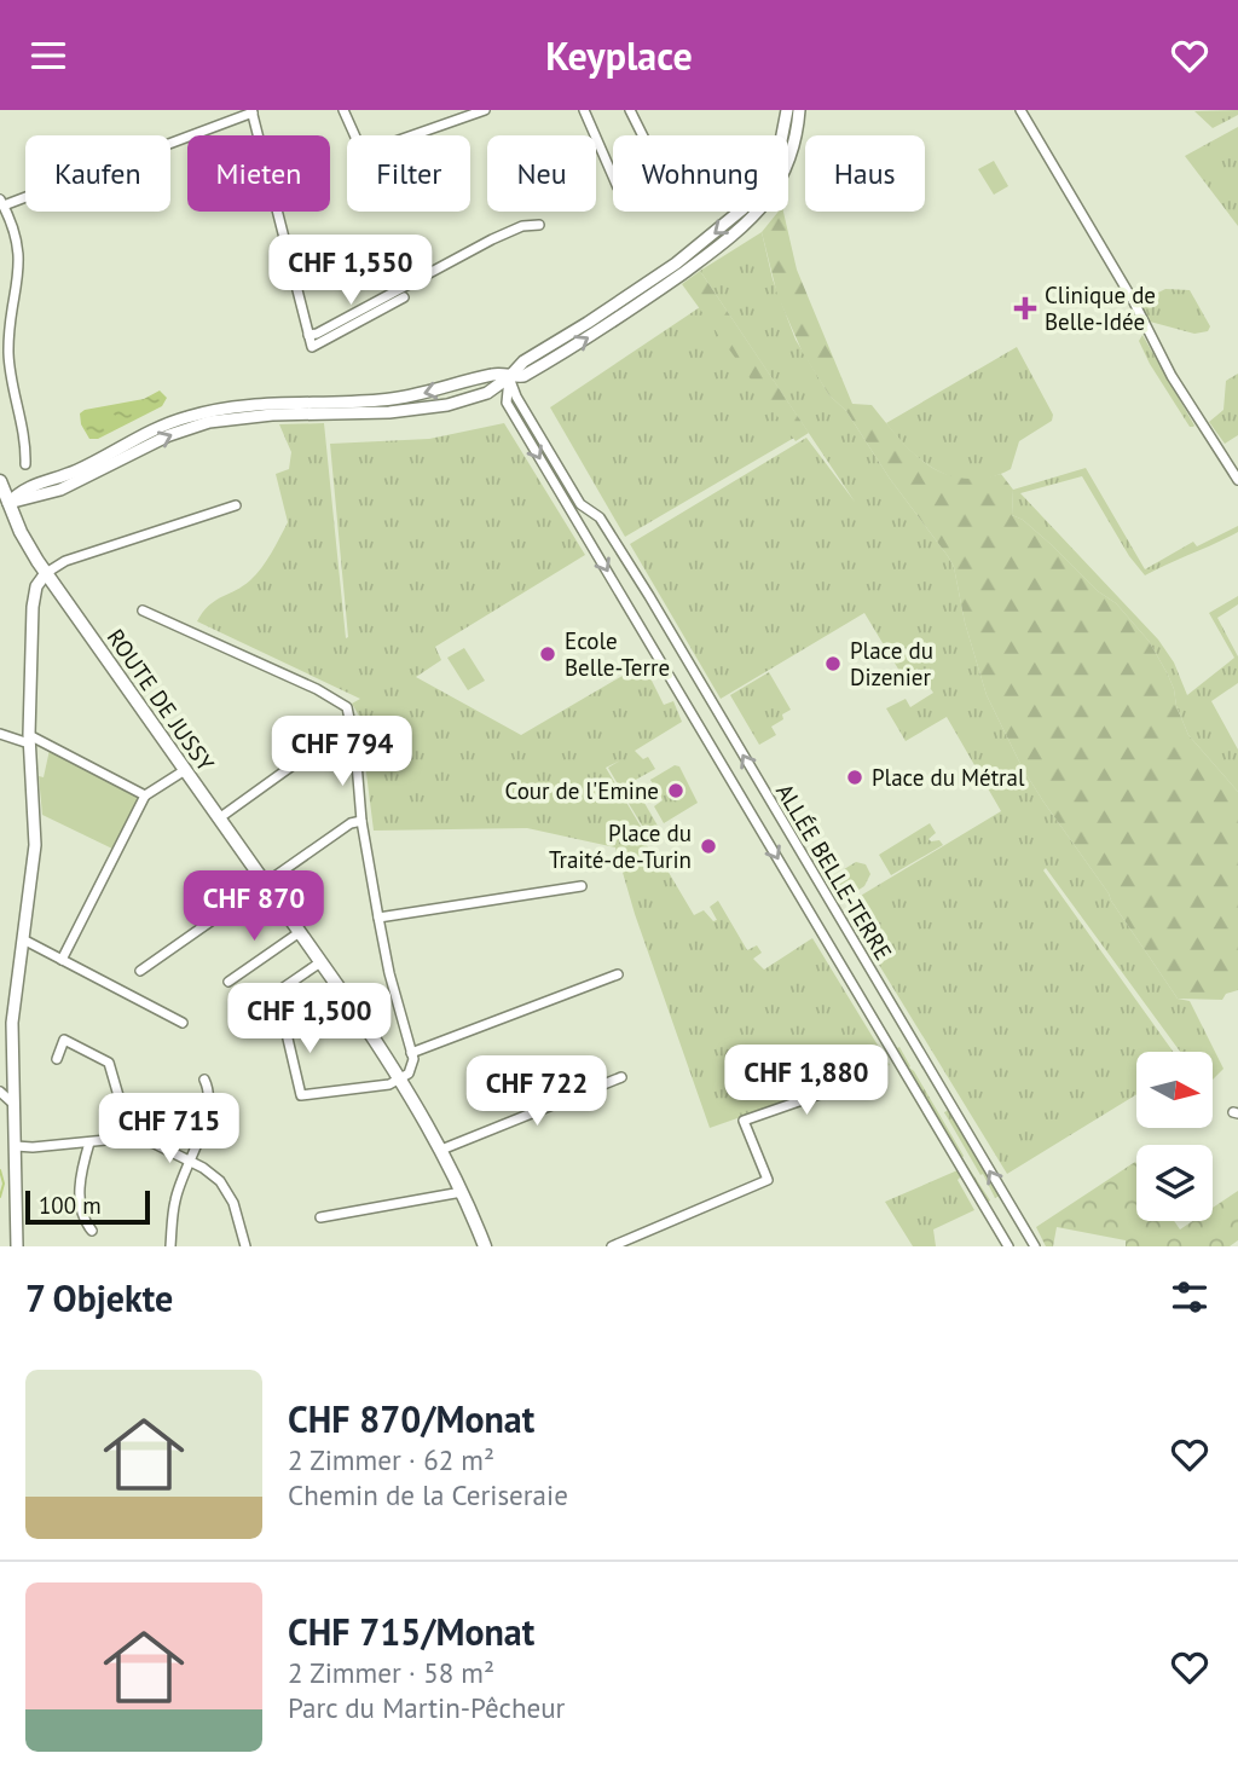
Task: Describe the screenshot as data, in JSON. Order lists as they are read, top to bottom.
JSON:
{
  "streets": {
    "main road": ["ROUTE DE JUSSY"],
    "street": ["ALLÉE BELLE-TERRE"]
  },
  "places": {
    "health": ["Clinique de Belle-Idée"],
    "other": [
      "Ecole Belle-Terre",
      "Place du Dizenier",
      "Place du Métral",
      "Cour de l'Emine",
      "Place du Traité-de-Turin"
    ]
  },
  "scale_bar": "100 m",
  "north": "right",
  "page": {
    "header": "Keyplace",
    "chip": [
      "Kaufen",
      "Mieten",
      "Filter",
      "Neu",
      "Wohnung",
      "Haus"
    ],
    "price": [
      "CHF 1,550",
      "CHF 794",
      "CHF 870",
      "CHF 1,500",
      "CHF 1,880",
      "CHF 722",
      "CHF 715"
    ],
    "scale": "100 m",
    "heading": "7 Objekte",
    "list": [
      {
        "name": "CHF 870/Monat",
        "note": "2 Zimmer · 62 m² · Chemin de la Ceriseraie"
      },
      {
        "name": "CHF 715/Monat",
        "note": "2 Zimmer · 58 m² · Parc du Martin-Pêcheur"
      }
    ]
  }
}
